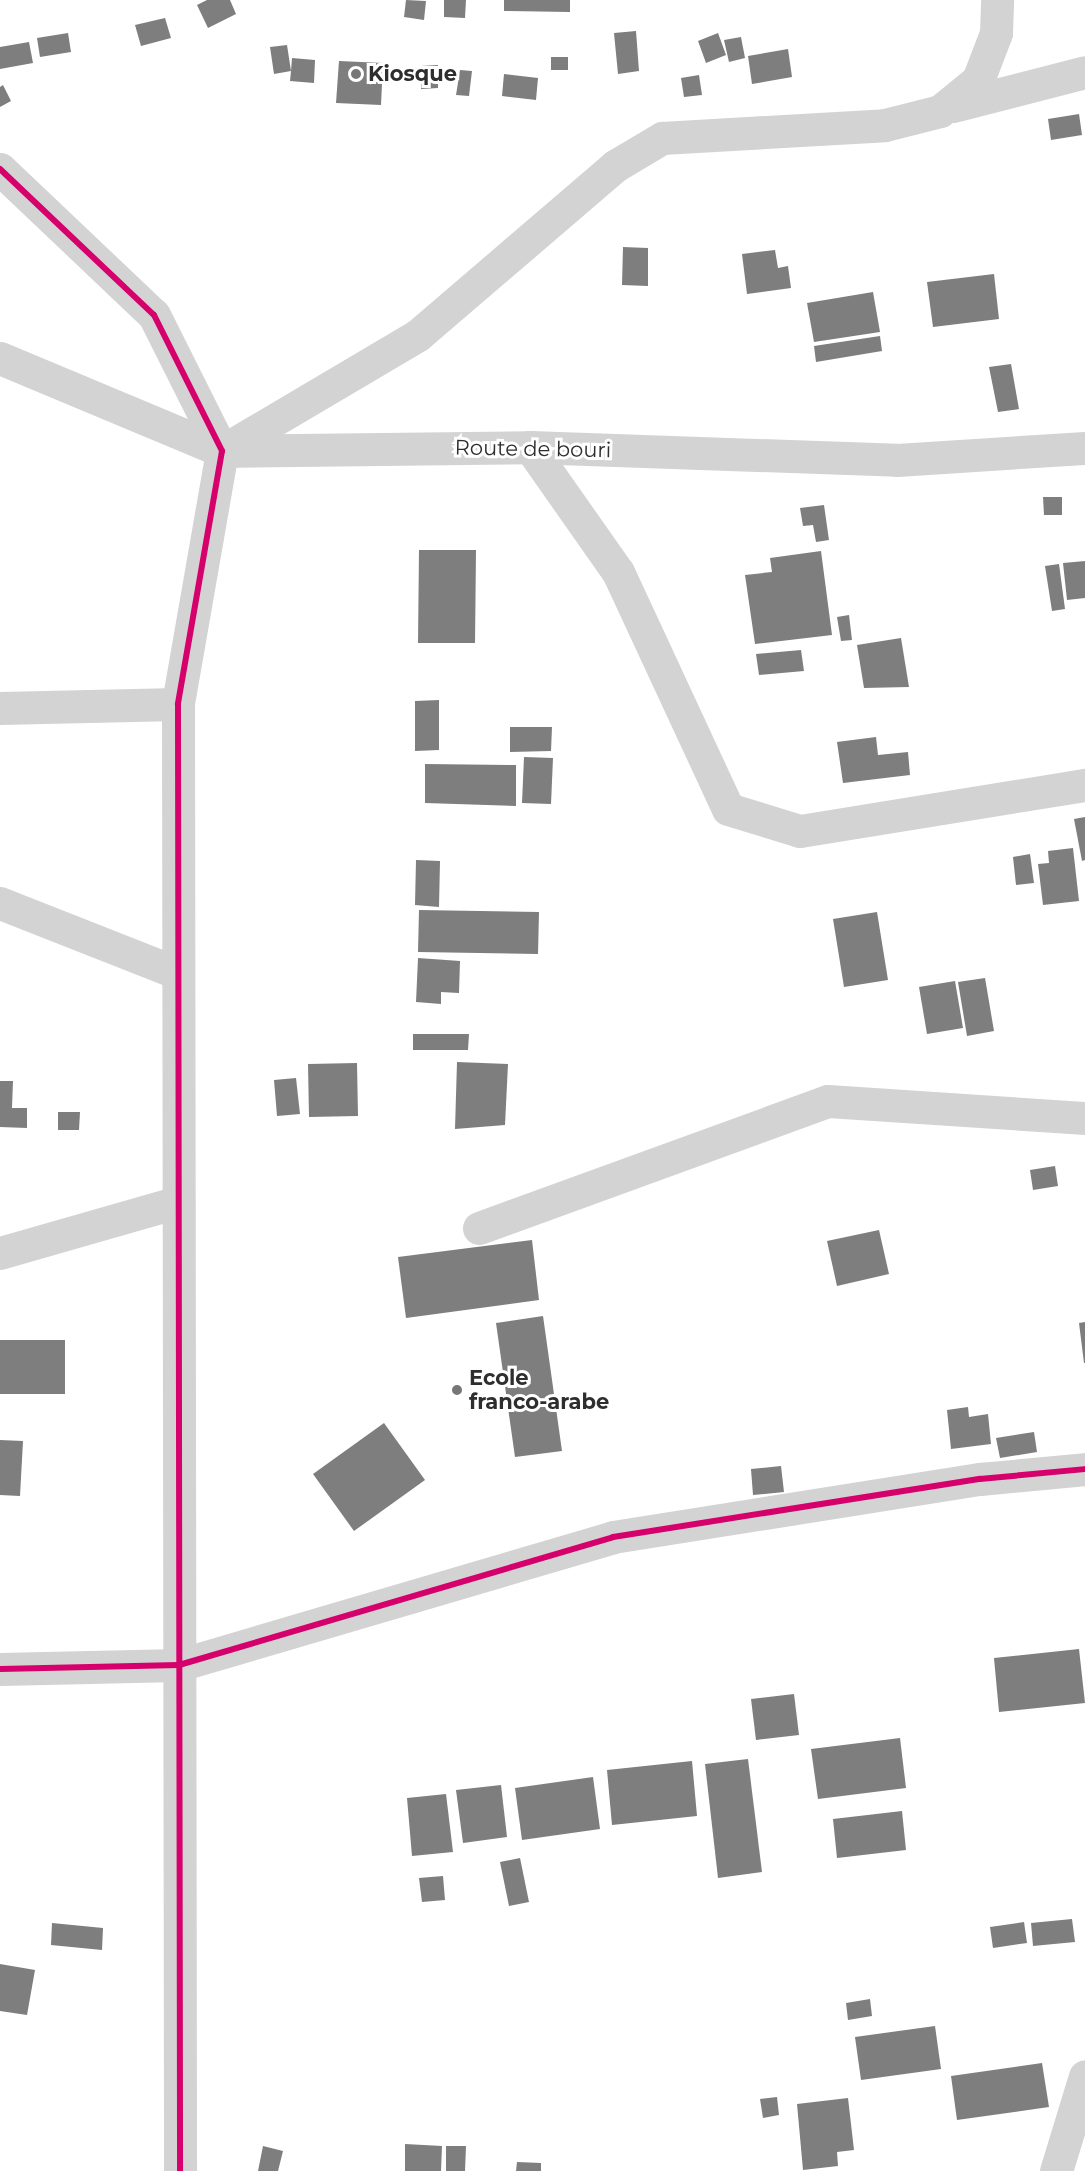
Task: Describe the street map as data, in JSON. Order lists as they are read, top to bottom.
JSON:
{
  "streets": {
    "street": ["Route de bouri"]
  },
  "places": ["Kiosque", "Ecole franco-arabe"]
}
